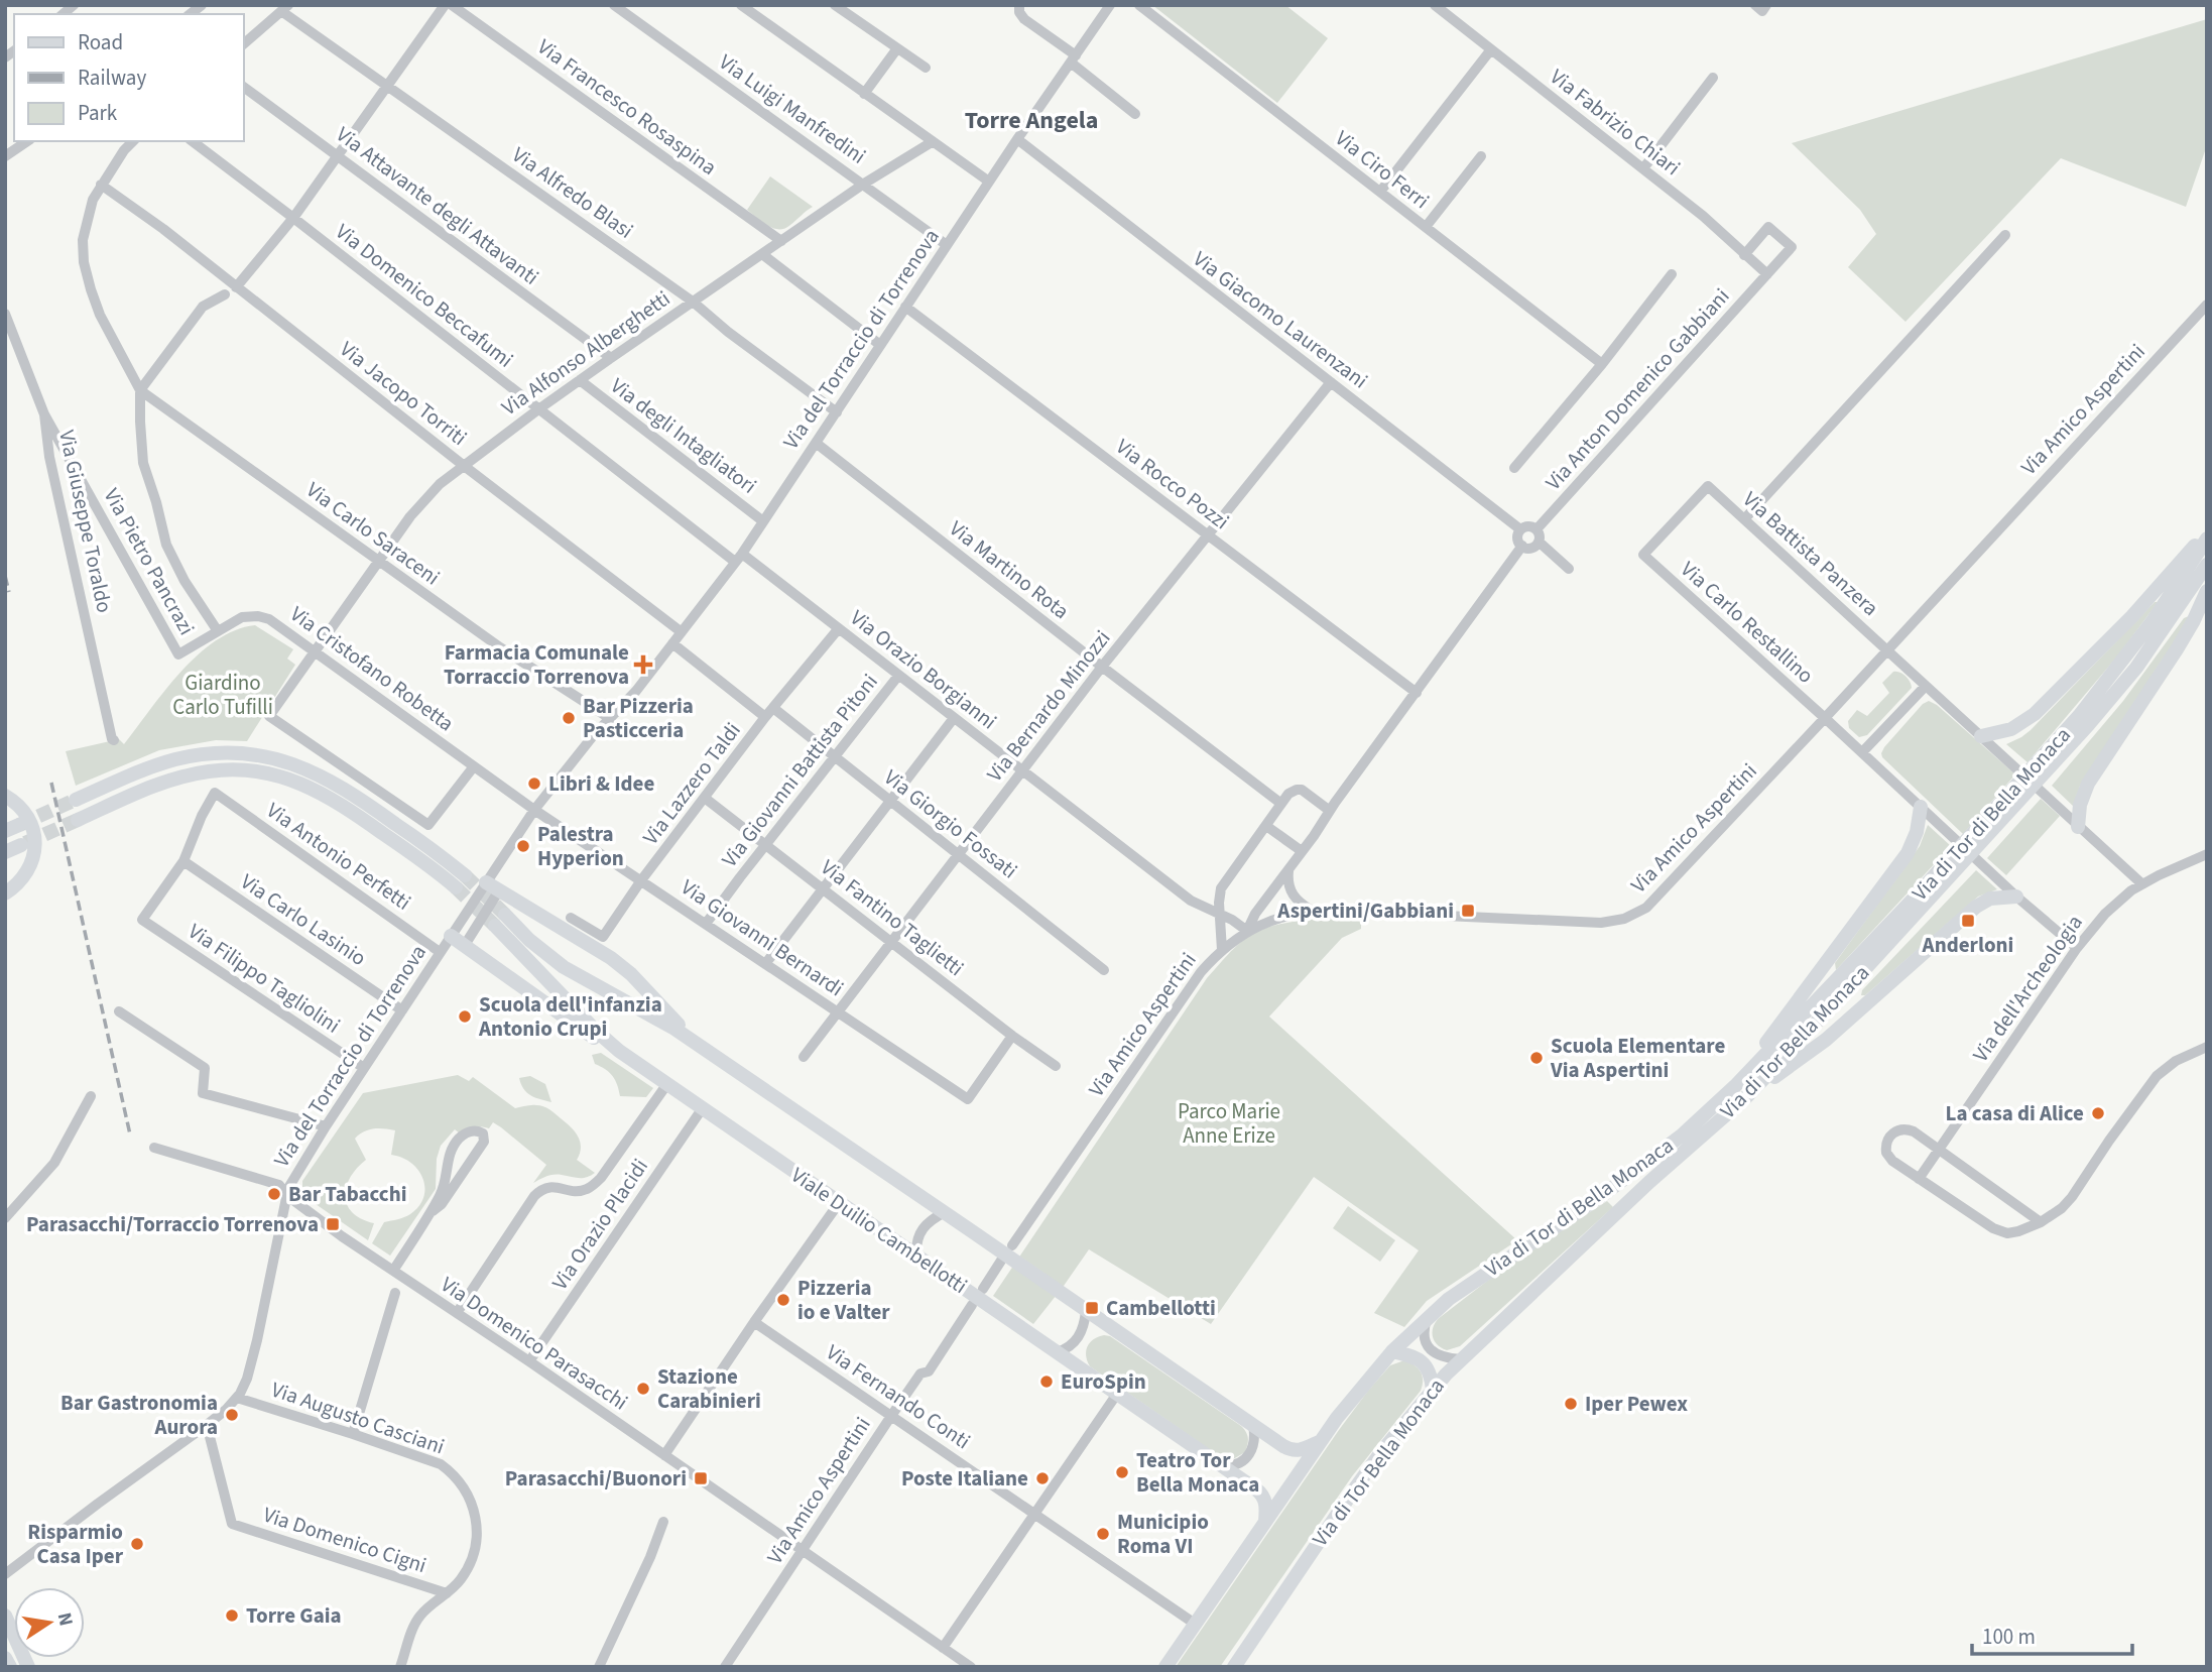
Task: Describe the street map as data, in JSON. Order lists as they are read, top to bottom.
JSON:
{
  "streets": {
    "main road": ["Via di Tor di Bella Monaca", "Via di Tor Bella Monaca", "Viale Duilio Cambellotti"],
    "street": [
      "Via Francesco Rosaspina",
      "Via Luigi Manfredini",
      "Via Fabrizio Chiari",
      "Via Ciro Ferri",
      "Via Alfredo Blasi",
      "Via Attavante degli Attavanti",
      "Via Domenico Beccafumi",
      "Via Giacomo Laurenzani",
      "Via del Torraccio di Torrenova",
      "Via Alfonso Alberghetti",
      "Via Anton Domenico Gabbiani",
      "Via Jacopo Torriti",
      "Via Amico Aspertini",
      "Via degli Intagliatori",
      "Via Rocco Pozzi",
      "Via Giuseppe Toraldo",
      "Via Carlo Saraceni",
      "Via Battista Panzera",
      "Via Pietro Pancrazi",
      "Via Martino Rota",
      "Via Carlo Restallino",
      "Via Cristofano Robetta",
      "Via Orazio Borgianni",
      "Via Bernardo Minozzi",
      "Via Giovanni Battista Pitoni",
      "Via Lazzero Taldi",
      "Via Giorgio Fossati",
      "Via Antonio Perfetti",
      "Via Fantino Taglietti",
      "Via Carlo Lasinio",
      "Via Giovanni Bernardi",
      "Via Filippo Tagliolini",
      "Via dell'Archeologia",
      "Via Orazio Placidi",
      "Via Domenico Parasacchi",
      "Via Fernando Conti",
      "Via Augusto Casciani",
      "Via Domenico Cigni"
    ]
  },
  "crossings": [
    ["Via Francesco Rosaspina", "Via Alfonso Alberghetti"],
    ["Via Luigi Manfredini", "Via del Torraccio di Torrenova"],
    ["Via Luigi Manfredini", "Via Alfonso Alberghetti"],
    ["Via Fabrizio Chiari", "Via Anton Domenico Gabbiani"],
    ["Via Alfredo Blasi", "Via del Torraccio di Torrenova"],
    ["Via Alfredo Blasi", "Via Alfonso Alberghetti"],
    ["Via Attavante degli Attavanti", "Via Alfonso Alberghetti"],
    ["Via Domenico Beccafumi", "Via del Torraccio di Torrenova"],
    ["Via Domenico Beccafumi", "Via Alfonso Alberghetti"],
    ["Via Domenico Beccafumi", "Via Orazio Borgianni"],
    ["Via Giacomo Laurenzani", "Via del Torraccio di Torrenova"],
    ["Via Giacomo Laurenzani", "Via Anton Domenico Gabbiani"],
    ["Via Giacomo Laurenzani", "Via Bernardo Minozzi"],
    ["Via del Torraccio di Torrenova", "Via Jacopo Torriti"],
    ["Via del Torraccio di Torrenova", "Via degli Intagliatori"],
    ["Via del Torraccio di Torrenova", "Via Rocco Pozzi"],
    ["Via del Torraccio di Torrenova", "Via Carlo Saraceni"],
    ["Via del Torraccio di Torrenova", "Via Martino Rota"],
    ["Via del Torraccio di Torrenova", "Via Cristofano Robetta"],
    ["Via del Torraccio di Torrenova", "Via Orazio Borgianni"],
    ["Via del Torraccio di Torrenova", "Via Antonio Perfetti"],
    ["Via del Torraccio di Torrenova", "Via Carlo Lasinio"],
    ["Via del Torraccio di Torrenova", "Via Giovanni Bernardi"],
    ["Via del Torraccio di Torrenova", "Via Filippo Tagliolini"],
    ["Via del Torraccio di Torrenova", "Via Domenico Parasacchi"],
    ["Via del Torraccio di Torrenova", "Via Augusto Casciani"],
    ["Via del Torraccio di Torrenova", "Via Domenico Cigni"],
    ["Via Alfonso Alberghetti", "Via Jacopo Torriti"],
    ["Via Alfonso Alberghetti", "Via degli Intagliatori"],
    ["Via Alfonso Alberghetti", "Via Carlo Saraceni"],
    ["Via Alfonso Alberghetti", "Via Cristofano Robetta"],
    ["Via Amico Aspertini", "Via Battista Panzera"],
    ["Via Amico Aspertini", "Via Carlo Restallino"],
    ["Via Amico Aspertini", "Via Orazio Borgianni"],
    ["Via Amico Aspertini", "Via Domenico Parasacchi"],
    ["Via Amico Aspertini", "Via Fernando Conti"],
    ["Via Rocco Pozzi", "Via Bernardo Minozzi"],
    ["Via Giuseppe Toraldo", "Via Pietro Pancrazi"],
    ["Via Battista Panzera", "Via Carlo Restallino"],
    ["Via Battista Panzera", "Via dell'Archeologia"],
    ["Via Pietro Pancrazi", "Via Cristofano Robetta"],
    ["Via Martino Rota", "Via Bernardo Minozzi"],
    ["Via Carlo Restallino", "Via dell'Archeologia"],
    ["Via Cristofano Robetta", "Via Giovanni Bernardi"],
    ["Via Orazio Borgianni", "Via Bernardo Minozzi"],
    ["Via Orazio Borgianni", "Via Giovanni Battista Pitoni"],
    ["Via Orazio Borgianni", "Via Lazzero Taldi"],
    ["Via Bernardo Minozzi", "Via Giorgio Fossati"],
    ["Via Bernardo Minozzi", "Via Fantino Taglietti"],
    ["Via Bernardo Minozzi", "Via Giovanni Bernardi"],
    ["Via Giovanni Battista Pitoni", "Via Giorgio Fossati"],
    ["Via Giovanni Battista Pitoni", "Via Fantino Taglietti"],
    ["Via Giovanni Battista Pitoni", "Via Giovanni Bernardi"],
    ["Via Lazzero Taldi", "Via Giorgio Fossati"],
    ["Via Lazzero Taldi", "Via Fantino Taglietti"],
    ["Via Lazzero Taldi", "Via Giovanni Bernardi"],
    ["Via di Tor di Bella Monaca", "Viale Duilio Cambellotti"],
    ["Via di Tor di Bella Monaca", "Via Fernando Conti"],
    ["Via Antonio Perfetti", "Via Carlo Lasinio"],
    ["Via Antonio Perfetti", "Via Filippo Tagliolini"],
    ["Via Fantino Taglietti", "Via Giovanni Bernardi"],
    ["Via Carlo Lasinio", "Via Filippo Tagliolini"],
    ["Via Orazio Placidi", "Viale Duilio Cambellotti"],
    ["Via Orazio Placidi", "Via Domenico Parasacchi"],
    ["Via Augusto Casciani", "Via Domenico Cigni"]
  ],
  "districts": ["Torre Angela"],
  "parks": ["Giardino Carlo Tufilli", "Parco Marie Anne Erize"],
  "places": {
    "health": ["Farmacia Comunale Torraccio Torrenova"],
    "other": [
      "Bar Pizzeria Pasticceria",
      "Libri & Idee",
      "Palestra Hyperion",
      "Scuola dell'infanzia Antonio Crupi",
      "Scuola Elementare Via Aspertini",
      "La casa di Alice",
      "Bar Tabacchi",
      "Pizzeria io e Valter",
      "EuroSpin",
      "Stazione Carabinieri",
      "Iper Pewex",
      "Bar Gastronomia Aurora",
      "Teatro Tor Bella Monaca",
      "Poste Italiane",
      "Municipio Roma VI",
      "Risparmio Casa Iper",
      "Torre Gaia"
    ],
    "transit": [
      "Aspertini/Gabbiani",
      "Anderloni",
      "Parasacchi/Torraccio Torrenova",
      "Cambellotti",
      "Parasacchi/Buonori"
    ]
  },
  "legend": ["Road", "Railway", "Park"],
  "scale_bar": "100 m",
  "north": "right"
}
